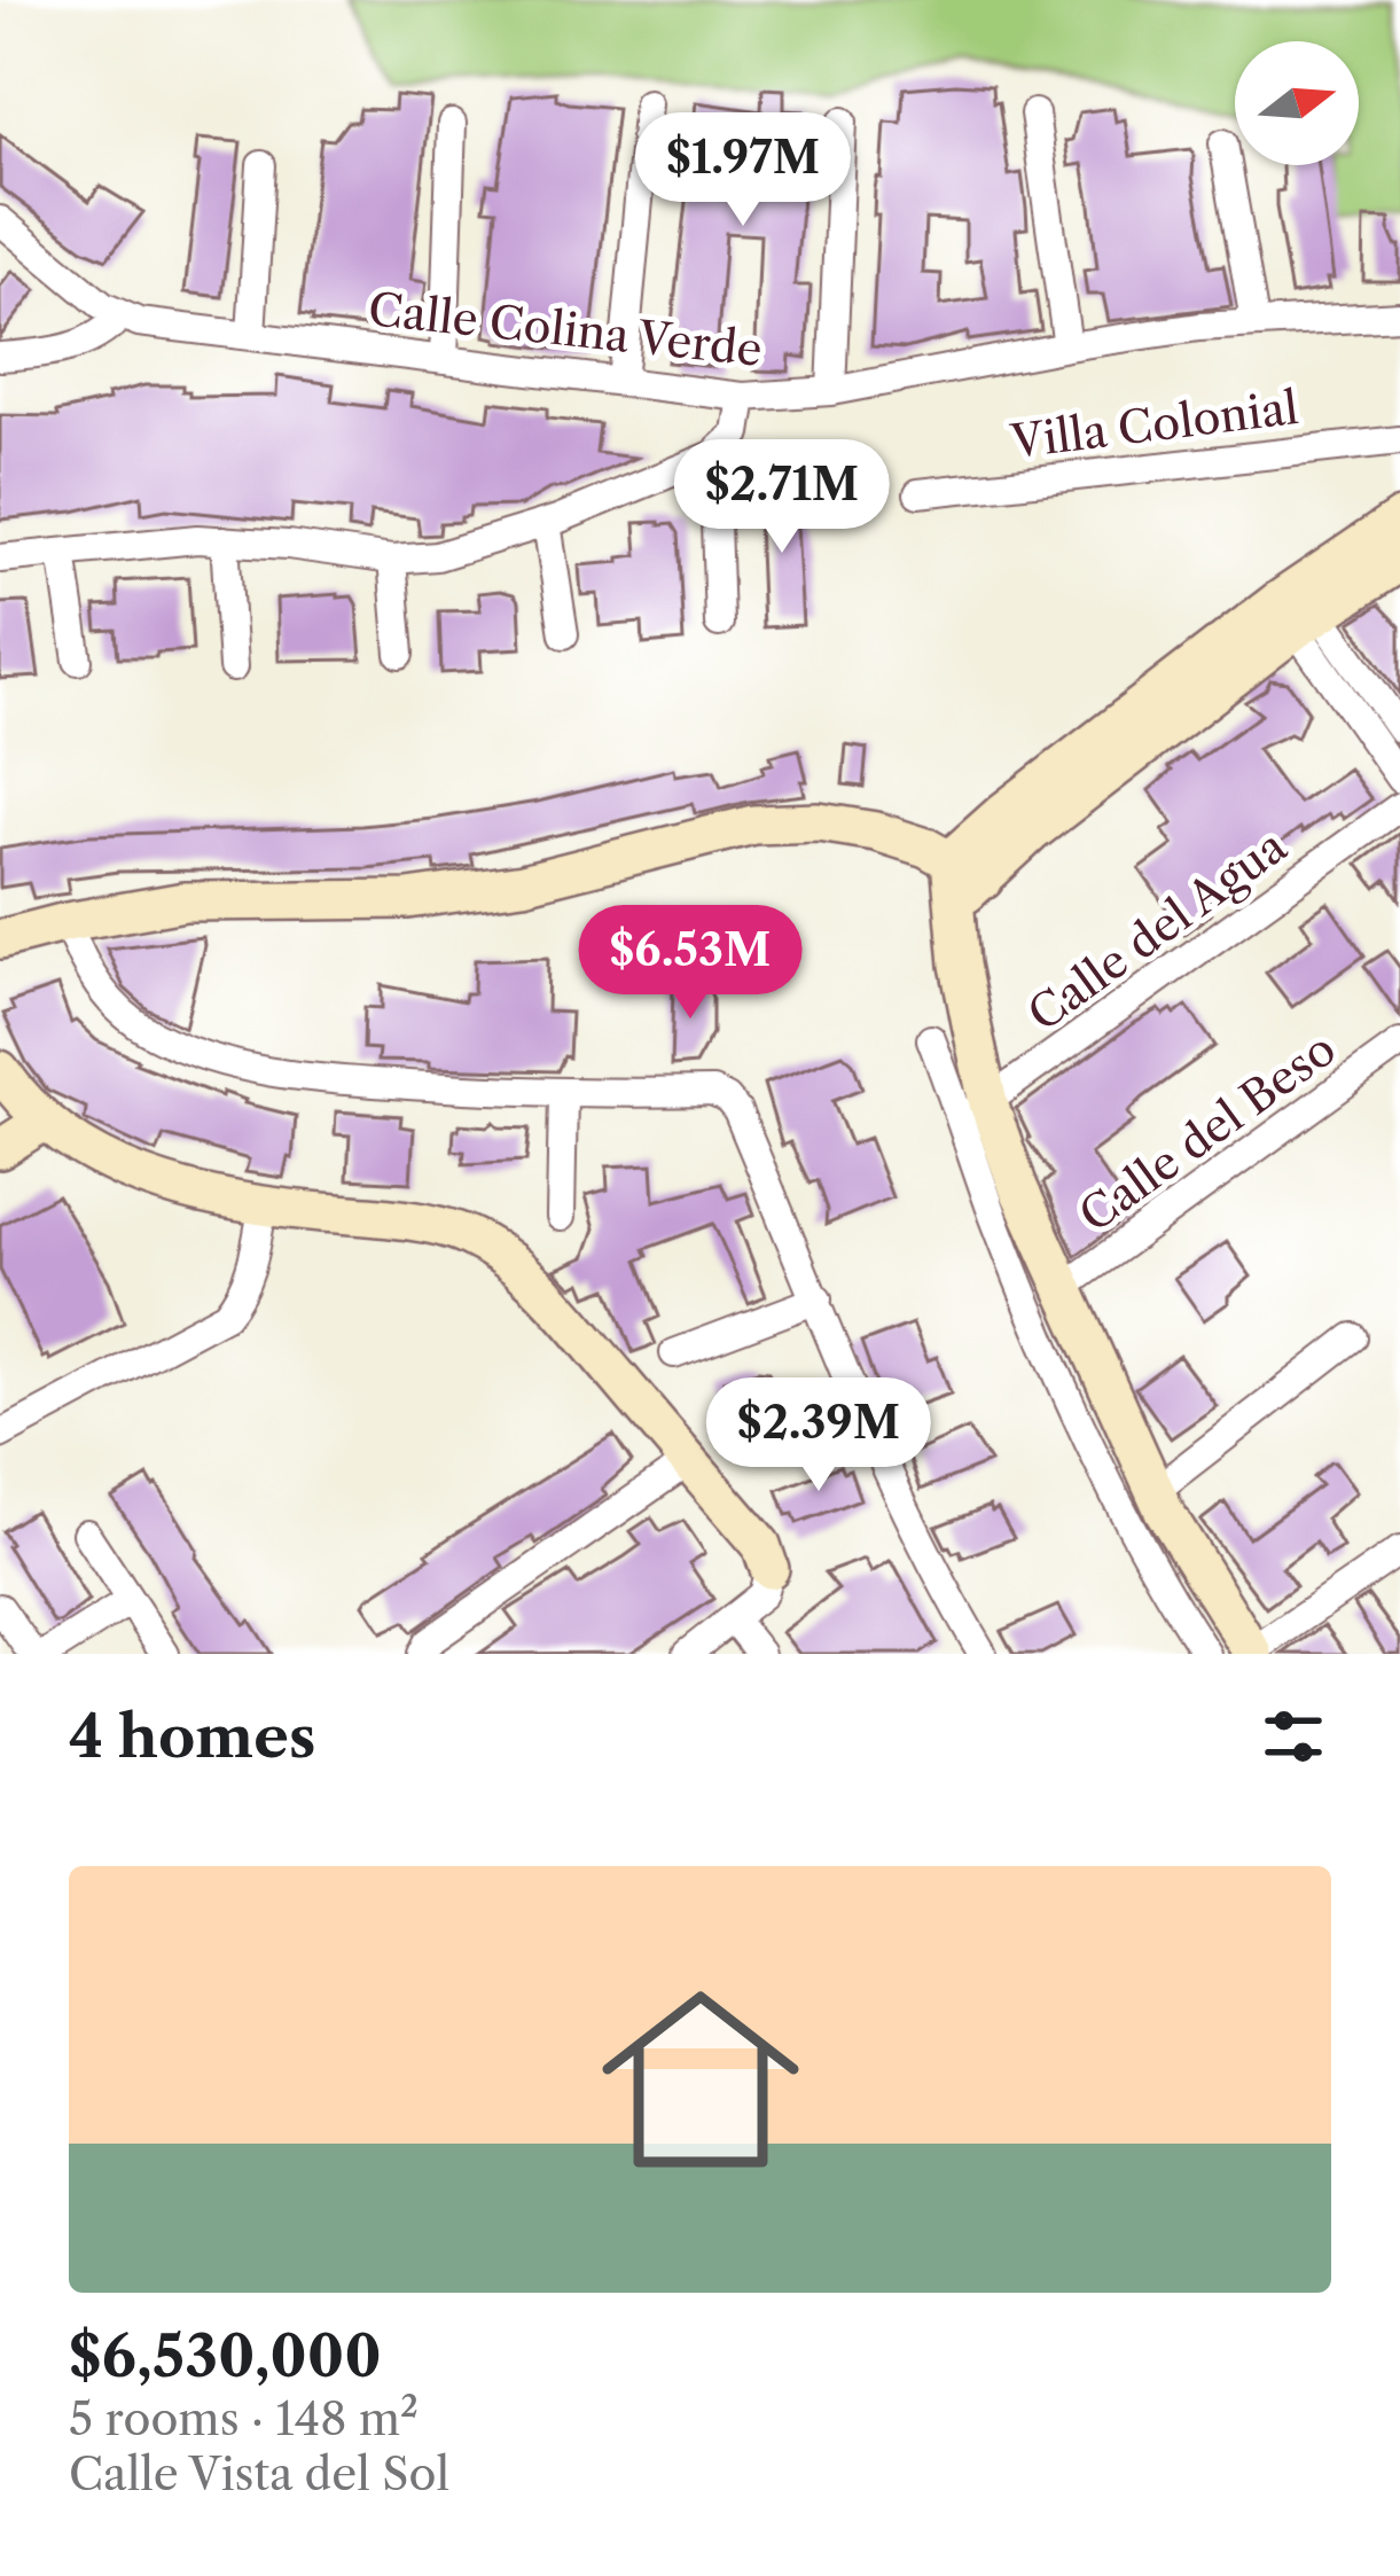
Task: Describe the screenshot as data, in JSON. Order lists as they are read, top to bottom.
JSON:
{
  "streets": {
    "street": [
      "Calle Colina Verde",
      "Villa Colonial",
      "Calle del Agua",
      "Calle del Beso"
    ]
  },
  "north": "right",
  "page": {
    "price": [
      "$1.97M",
      "$2.71M",
      "$6.53M",
      "$2.39M"
    ],
    "heading": "4 homes",
    "list": [
      {
        "name": "$6,530,000",
        "note": "5 rooms · 148 m² · Calle Vista del Sol"
      }
    ]
  }
}
